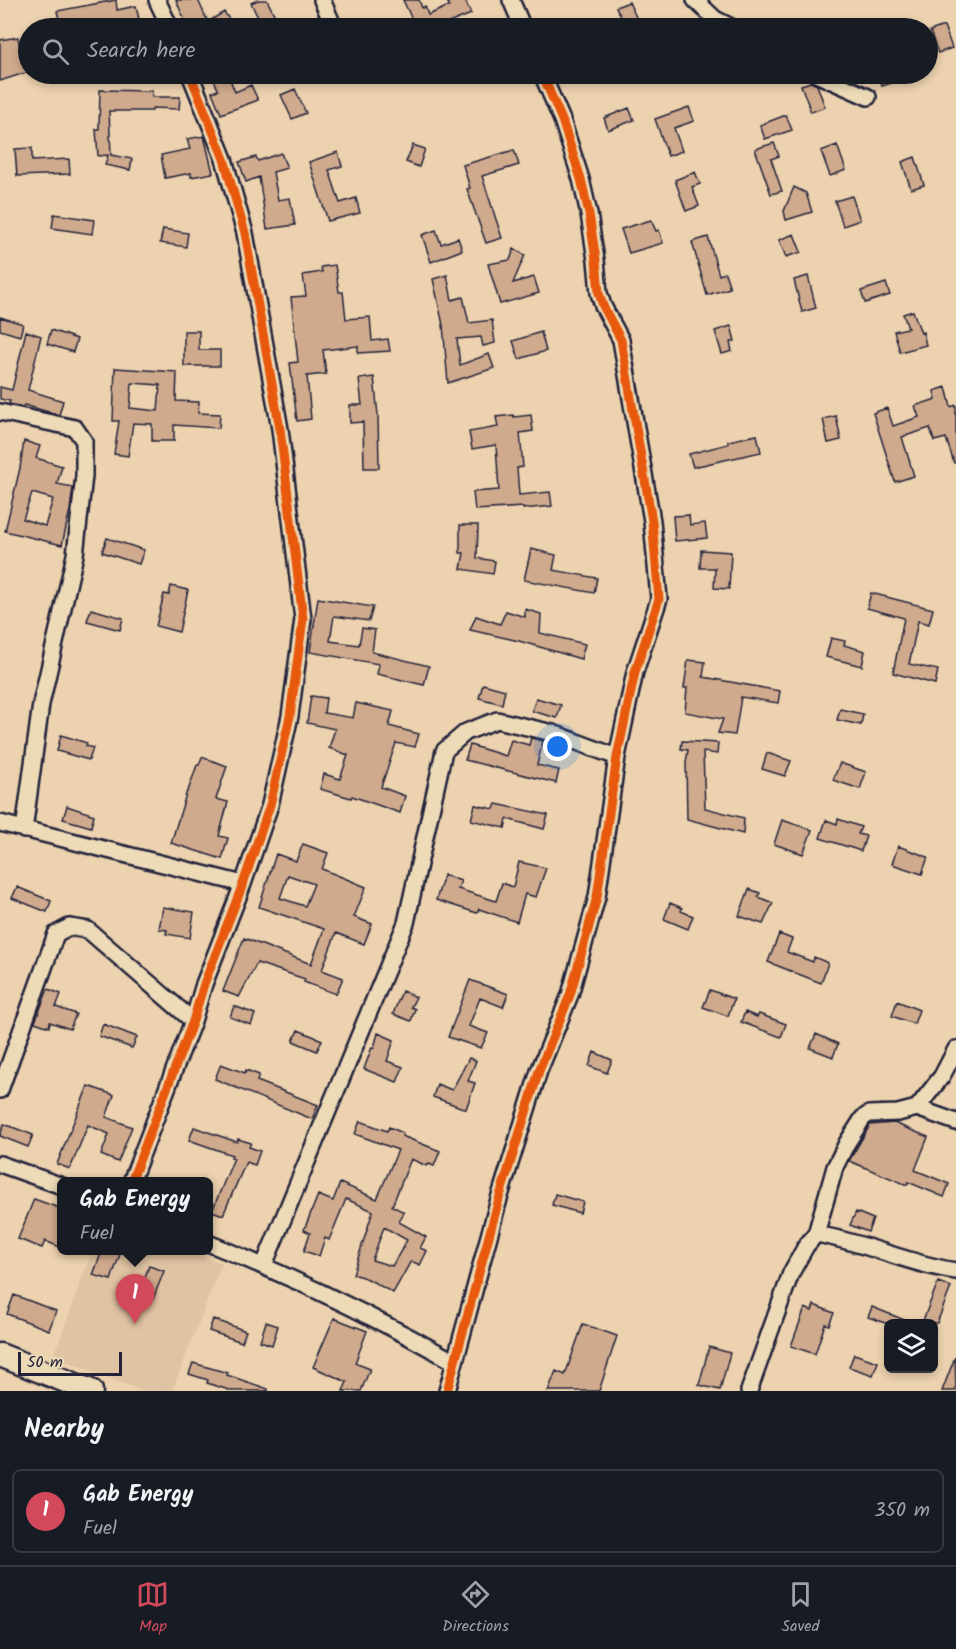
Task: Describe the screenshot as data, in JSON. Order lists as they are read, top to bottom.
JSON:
{
  "scale_bar": "50 m",
  "page": {
    "search": "Search here",
    "popup": ["Gab Energy", "Fuel"],
    "pins": "1",
    "scale": "50 m",
    "heading": "Nearby",
    "list": [
      {
        "mark": "1",
        "name": "Gab Energy",
        "note": "Fuel",
        "value": "350 m"
      }
    ],
    "nav": ["Map", "Directions", "Saved"]
  }
}
